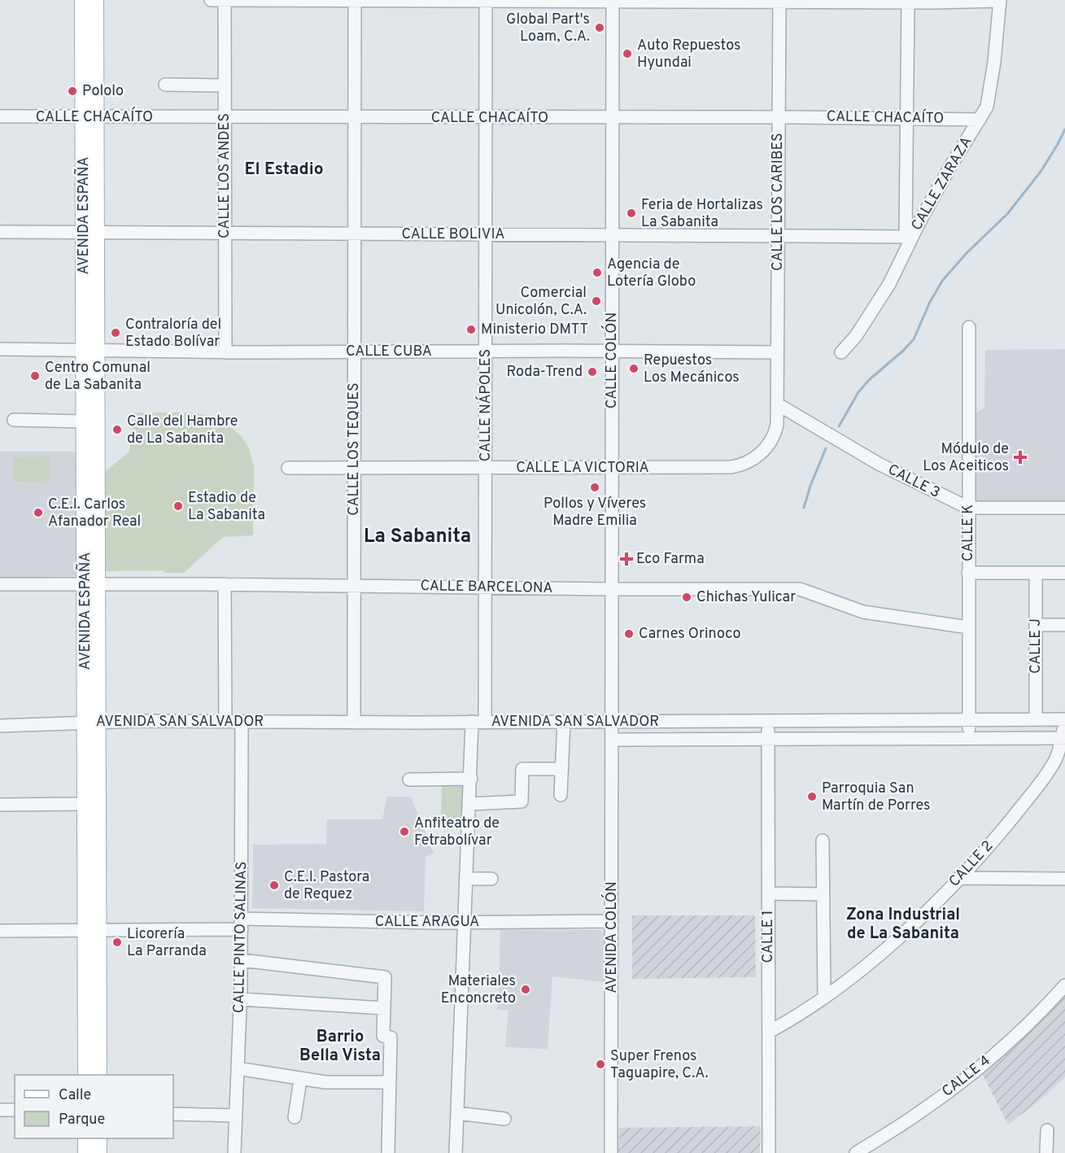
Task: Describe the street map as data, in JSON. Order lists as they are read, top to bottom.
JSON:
{
  "streets": {
    "main road": ["AVENIDA ESPAÑA"],
    "street": [
      "CALLE CHACAÍTO",
      "CALLE LOS ANDES",
      "CALLE ZARAZA",
      "CALLE LOS CARIBES",
      "CALLE BOLIVIA",
      "CALLE CUBA",
      "CALLE COLÓN",
      "CALLE NÁPOLES",
      "CALLE LOS TEQUES",
      "CALLE LA VICTORIA",
      "CALLE 3",
      "CALLE K",
      "CALLE BARCELONA",
      "CALLE J",
      "AVENIDA SAN SALVADOR",
      "CALLE 2",
      "CALLE ARAGUA",
      "CALLE 1",
      "CALLE PINTO SALINAS",
      "AVENIDA COLÓN",
      "CALLE 4"
    ]
  },
  "crossings": [
    ["CALLE CHACAÍTO", "CALLE LOS ANDES"],
    ["CALLE CHACAÍTO", "CALLE ZARAZA"],
    ["CALLE CHACAÍTO", "CALLE LOS CARIBES"],
    ["CALLE CHACAÍTO", "AVENIDA ESPAÑA"],
    ["CALLE CHACAÍTO", "CALLE COLÓN"],
    ["CALLE CHACAÍTO", "CALLE NÁPOLES"],
    ["CALLE CHACAÍTO", "CALLE LOS TEQUES"],
    ["CALLE LOS ANDES", "CALLE BOLIVIA"],
    ["CALLE LOS ANDES", "CALLE CUBA"],
    ["CALLE ZARAZA", "CALLE BOLIVIA"],
    ["CALLE LOS CARIBES", "CALLE BOLIVIA"],
    ["CALLE LOS CARIBES", "CALLE CUBA"],
    ["CALLE LOS CARIBES", "CALLE LA VICTORIA"],
    ["CALLE LOS CARIBES", "CALLE 3"],
    ["AVENIDA ESPAÑA", "CALLE BOLIVIA"],
    ["AVENIDA ESPAÑA", "CALLE CUBA"],
    ["AVENIDA ESPAÑA", "CALLE BARCELONA"],
    ["AVENIDA ESPAÑA", "AVENIDA SAN SALVADOR"],
    ["AVENIDA ESPAÑA", "CALLE ARAGUA"],
    ["CALLE BOLIVIA", "CALLE COLÓN"],
    ["CALLE BOLIVIA", "CALLE NÁPOLES"],
    ["CALLE BOLIVIA", "CALLE LOS TEQUES"],
    ["CALLE CUBA", "CALLE COLÓN"],
    ["CALLE CUBA", "CALLE NÁPOLES"],
    ["CALLE CUBA", "CALLE LOS TEQUES"],
    ["CALLE COLÓN", "CALLE LA VICTORIA"],
    ["CALLE COLÓN", "CALLE BARCELONA"],
    ["CALLE COLÓN", "AVENIDA SAN SALVADOR"],
    ["CALLE COLÓN", "AVENIDA COLÓN"],
    ["CALLE NÁPOLES", "CALLE LA VICTORIA"],
    ["CALLE NÁPOLES", "CALLE BARCELONA"],
    ["CALLE NÁPOLES", "AVENIDA SAN SALVADOR"],
    ["CALLE LOS TEQUES", "CALLE LA VICTORIA"],
    ["CALLE LOS TEQUES", "CALLE BARCELONA"],
    ["CALLE LOS TEQUES", "AVENIDA SAN SALVADOR"],
    ["CALLE LA VICTORIA", "CALLE 3"],
    ["CALLE 3", "CALLE K"],
    ["CALLE K", "CALLE BARCELONA"],
    ["CALLE K", "AVENIDA SAN SALVADOR"],
    ["CALLE J", "AVENIDA SAN SALVADOR"],
    ["AVENIDA SAN SALVADOR", "CALLE 2"],
    ["AVENIDA SAN SALVADOR", "CALLE 1"],
    ["AVENIDA SAN SALVADOR", "CALLE PINTO SALINAS"],
    ["AVENIDA SAN SALVADOR", "AVENIDA COLÓN"],
    ["CALLE 2", "CALLE 1"],
    ["CALLE ARAGUA", "CALLE PINTO SALINAS"],
    ["CALLE ARAGUA", "AVENIDA COLÓN"]
  ],
  "districts": [
    "El Estadio",
    "La Sabanita",
    "Zona Industrial de La Sabanita",
    "Barrio Bella Vista"
  ],
  "places": {
    "other": [
      "Global Part's Loam, C.A.",
      "Auto Repuestos Hyundai",
      "Pololo",
      "Feria de Hortalizas La Sabanita",
      "Agencia de Lotería Globo",
      "Comercial Unicolón, C.A.",
      "Ministerio DMTT",
      "Contraloría del Estado Bolívar",
      "Repuestos Los Mecánicos",
      "Roda-Trend",
      "Centro Comunal de La Sabanita",
      "Calle del Hambre de La Sabanita",
      "Pollos y Víveres Madre Emilia",
      "Estadio de La Sabanita",
      "C.E.I. Carlos Afanador Real",
      "Chichas Yulicar",
      "Carnes Orinoco",
      "Parroquia San Martín de Porres",
      "Anfiteatro de Fetrabolívar",
      "C.E.I. Pastora de Requez",
      "Licorería La Parranda",
      "Materiales Enconcreto",
      "Super Frenos Taguapire, C.A."
    ],
    "health": ["Módulo de Los Aceiticos", "Eco Farma"]
  },
  "legend": ["Calle", "Parque"]
}
